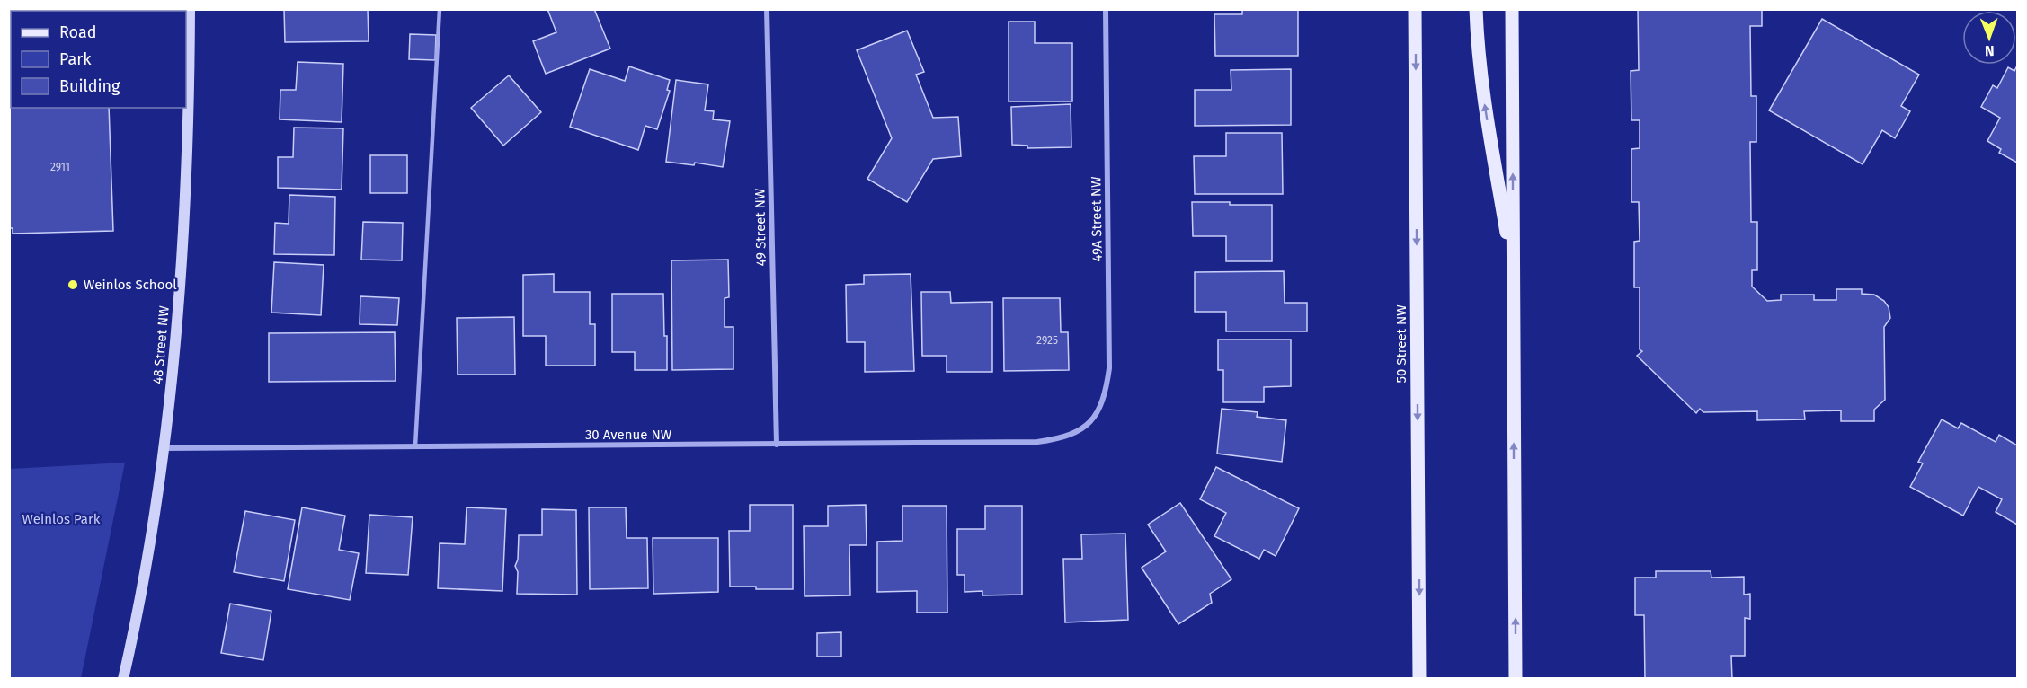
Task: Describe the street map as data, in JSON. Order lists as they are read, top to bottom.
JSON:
{
  "streets": {
    "main road": ["50 Street NW"],
    "street": [
      "49A Street NW",
      "49 Street NW",
      "48 Street NW",
      "30 Avenue NW"
    ]
  },
  "crossings": [
    ["49A Street NW", "30 Avenue NW"],
    ["49 Street NW", "30 Avenue NW"],
    ["48 Street NW", "30 Avenue NW"]
  ],
  "parks": ["Weinlos Park"],
  "places": ["Weinlos School"],
  "house_numbers": ["2911", "2925"],
  "legend": ["Road", "Park", "Building"],
  "north": "bottom"
}
